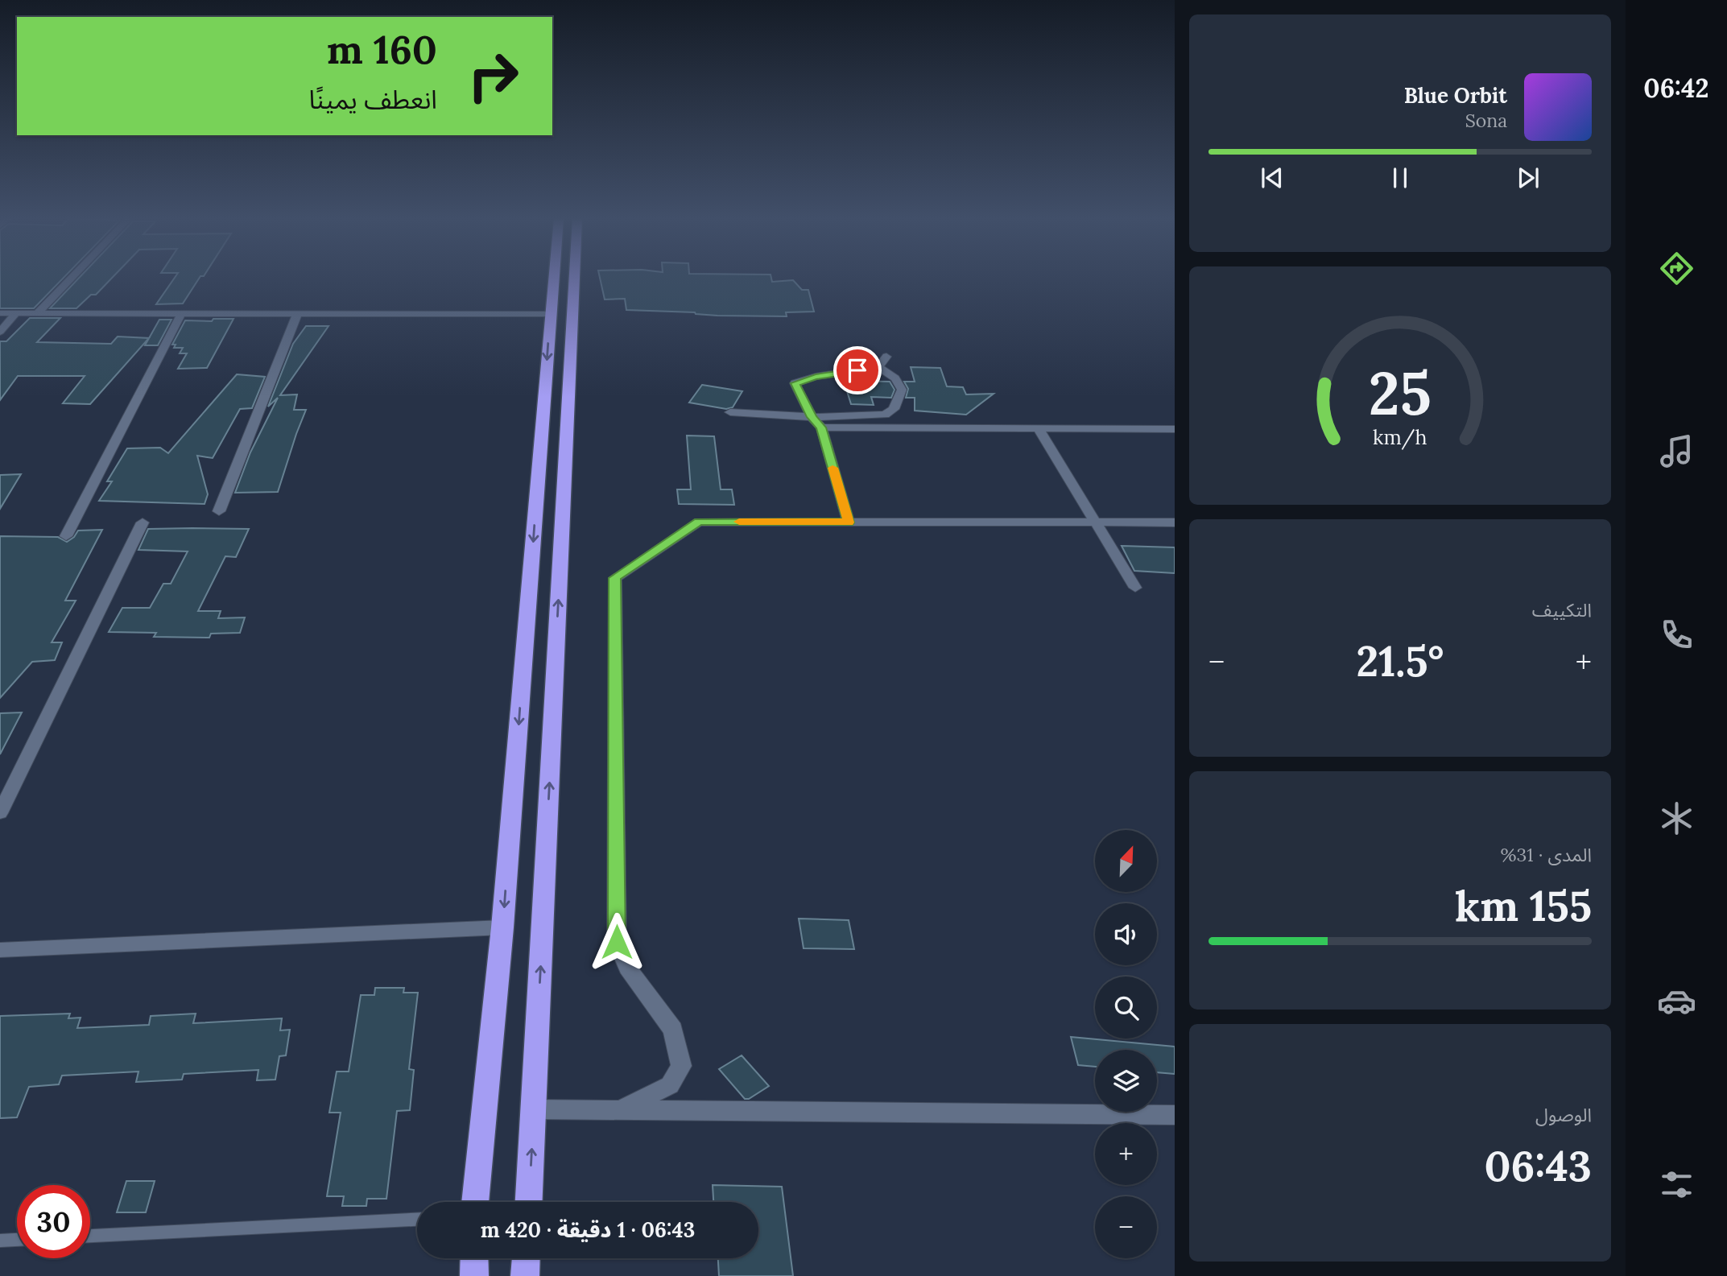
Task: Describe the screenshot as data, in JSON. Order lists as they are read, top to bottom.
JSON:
{
  "north": "top right",
  "page": {
    "tabs": "06:42",
    "turn": ["160 m", "انعطف يمينًا"],
    "song": ["Blue Orbit", "Sona"],
    "tile": [
      "التكييف",
      ["المدى · 31%", "155 km"],
      ["الوصول", "06:43"]
    ],
    "heat": ["−", "21.5°", "+"],
    "map_buttons": ["+", "−"],
    "limit": "30",
    "trip": "06:43 · 1 دقيقة · 420 m",
    "gauge": ["25", "km/h"]
  }
}
